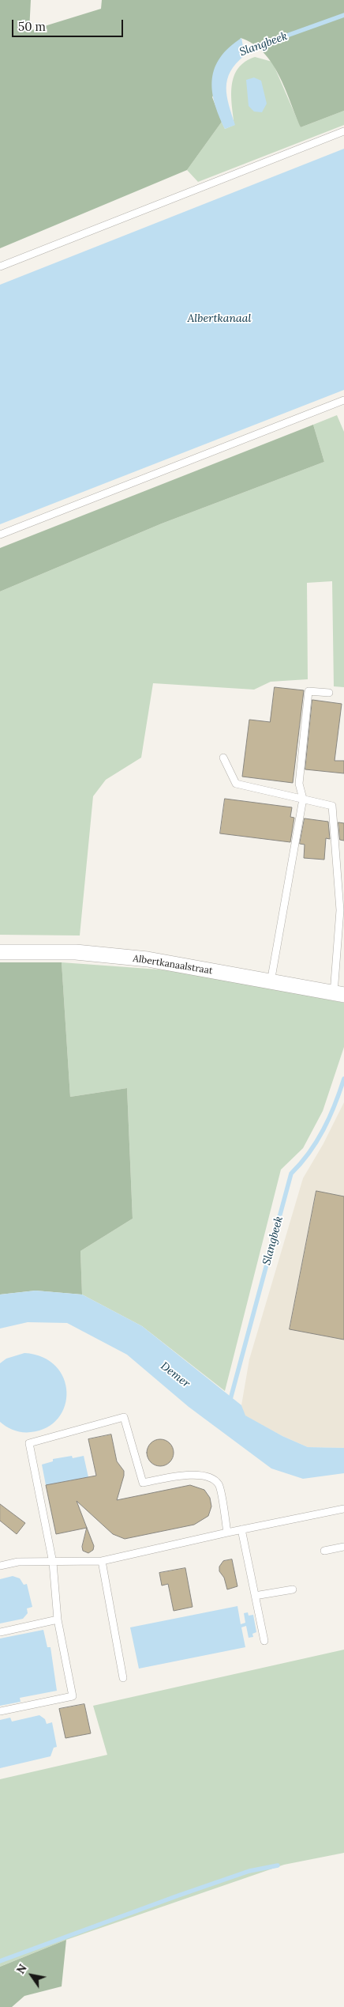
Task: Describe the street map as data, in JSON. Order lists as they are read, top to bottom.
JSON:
{
  "streets": {
    "street": ["Albertkanaalstraat"]
  },
  "water": ["Slangbeek", "Albertkanaal", "Demer"],
  "scale_bar": "50 m",
  "north": "top left"
}
